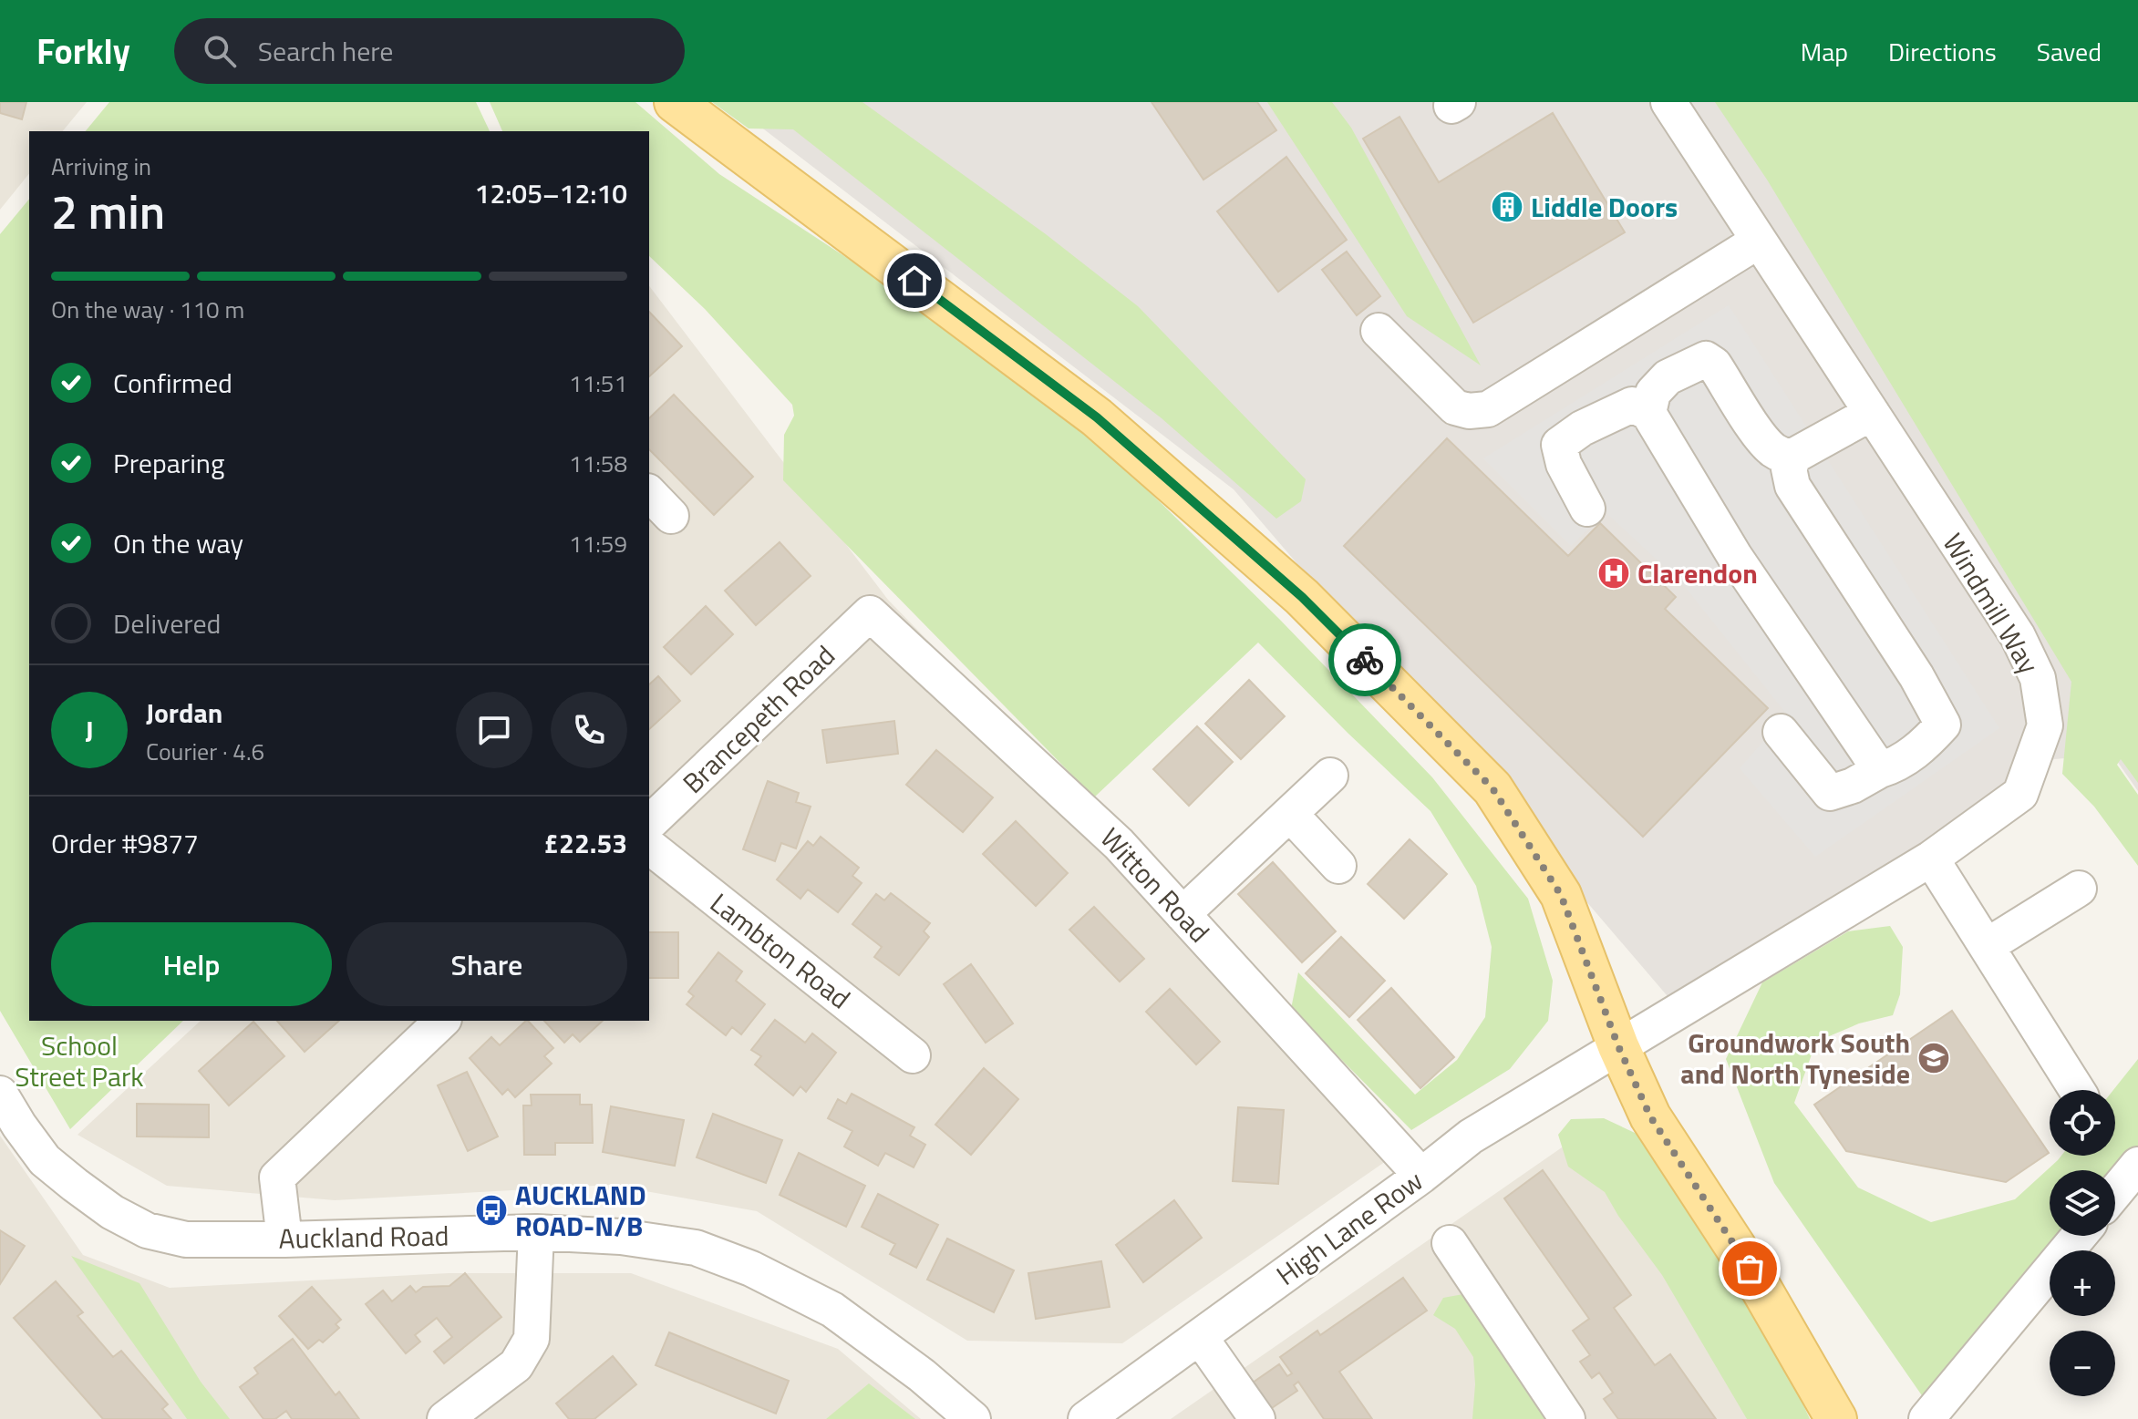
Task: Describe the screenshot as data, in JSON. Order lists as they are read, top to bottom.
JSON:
{
  "streets": {
    "street": [
      "Windmill Way",
      "Brancepeth Road",
      "Witton Road",
      "Lambton Road",
      "High Lane Row",
      "Auckland Road"
    ]
  },
  "crossings": [
    ["Windmill Way", "High Lane Row"],
    ["Brancepeth Road", "Witton Road"],
    ["Witton Road", "High Lane Row"]
  ],
  "parks": ["School Street Park"],
  "places": {
    "building": ["Liddle Doors"],
    "hospital": ["Clarendon"],
    "school or university": ["Groundwork South and North Tyneside"],
    "bus stop": ["AUCKLAND ROAD-N/B"]
  },
  "page": {
    "header": "Forkly",
    "search": "Search here",
    "nav": ["Map", "Directions", "Saved"],
    "heading": ["2 min", "Arriving in", "12:05–12:10"],
    "panel": [
      "Jordan",
      "Courier · 4.6",
      "Order #9877",
      "£22.53"
    ],
    "bar": "On the way · 110 m",
    "list": [
      ["Confirmed", "11:51"],
      ["Preparing", "11:58"],
      ["On the way", "11:59"],
      "Delivered"
    ],
    "round": "J",
    "buttons": ["Help", "Share"],
    "map_buttons": ["+", "−"]
  }
}
